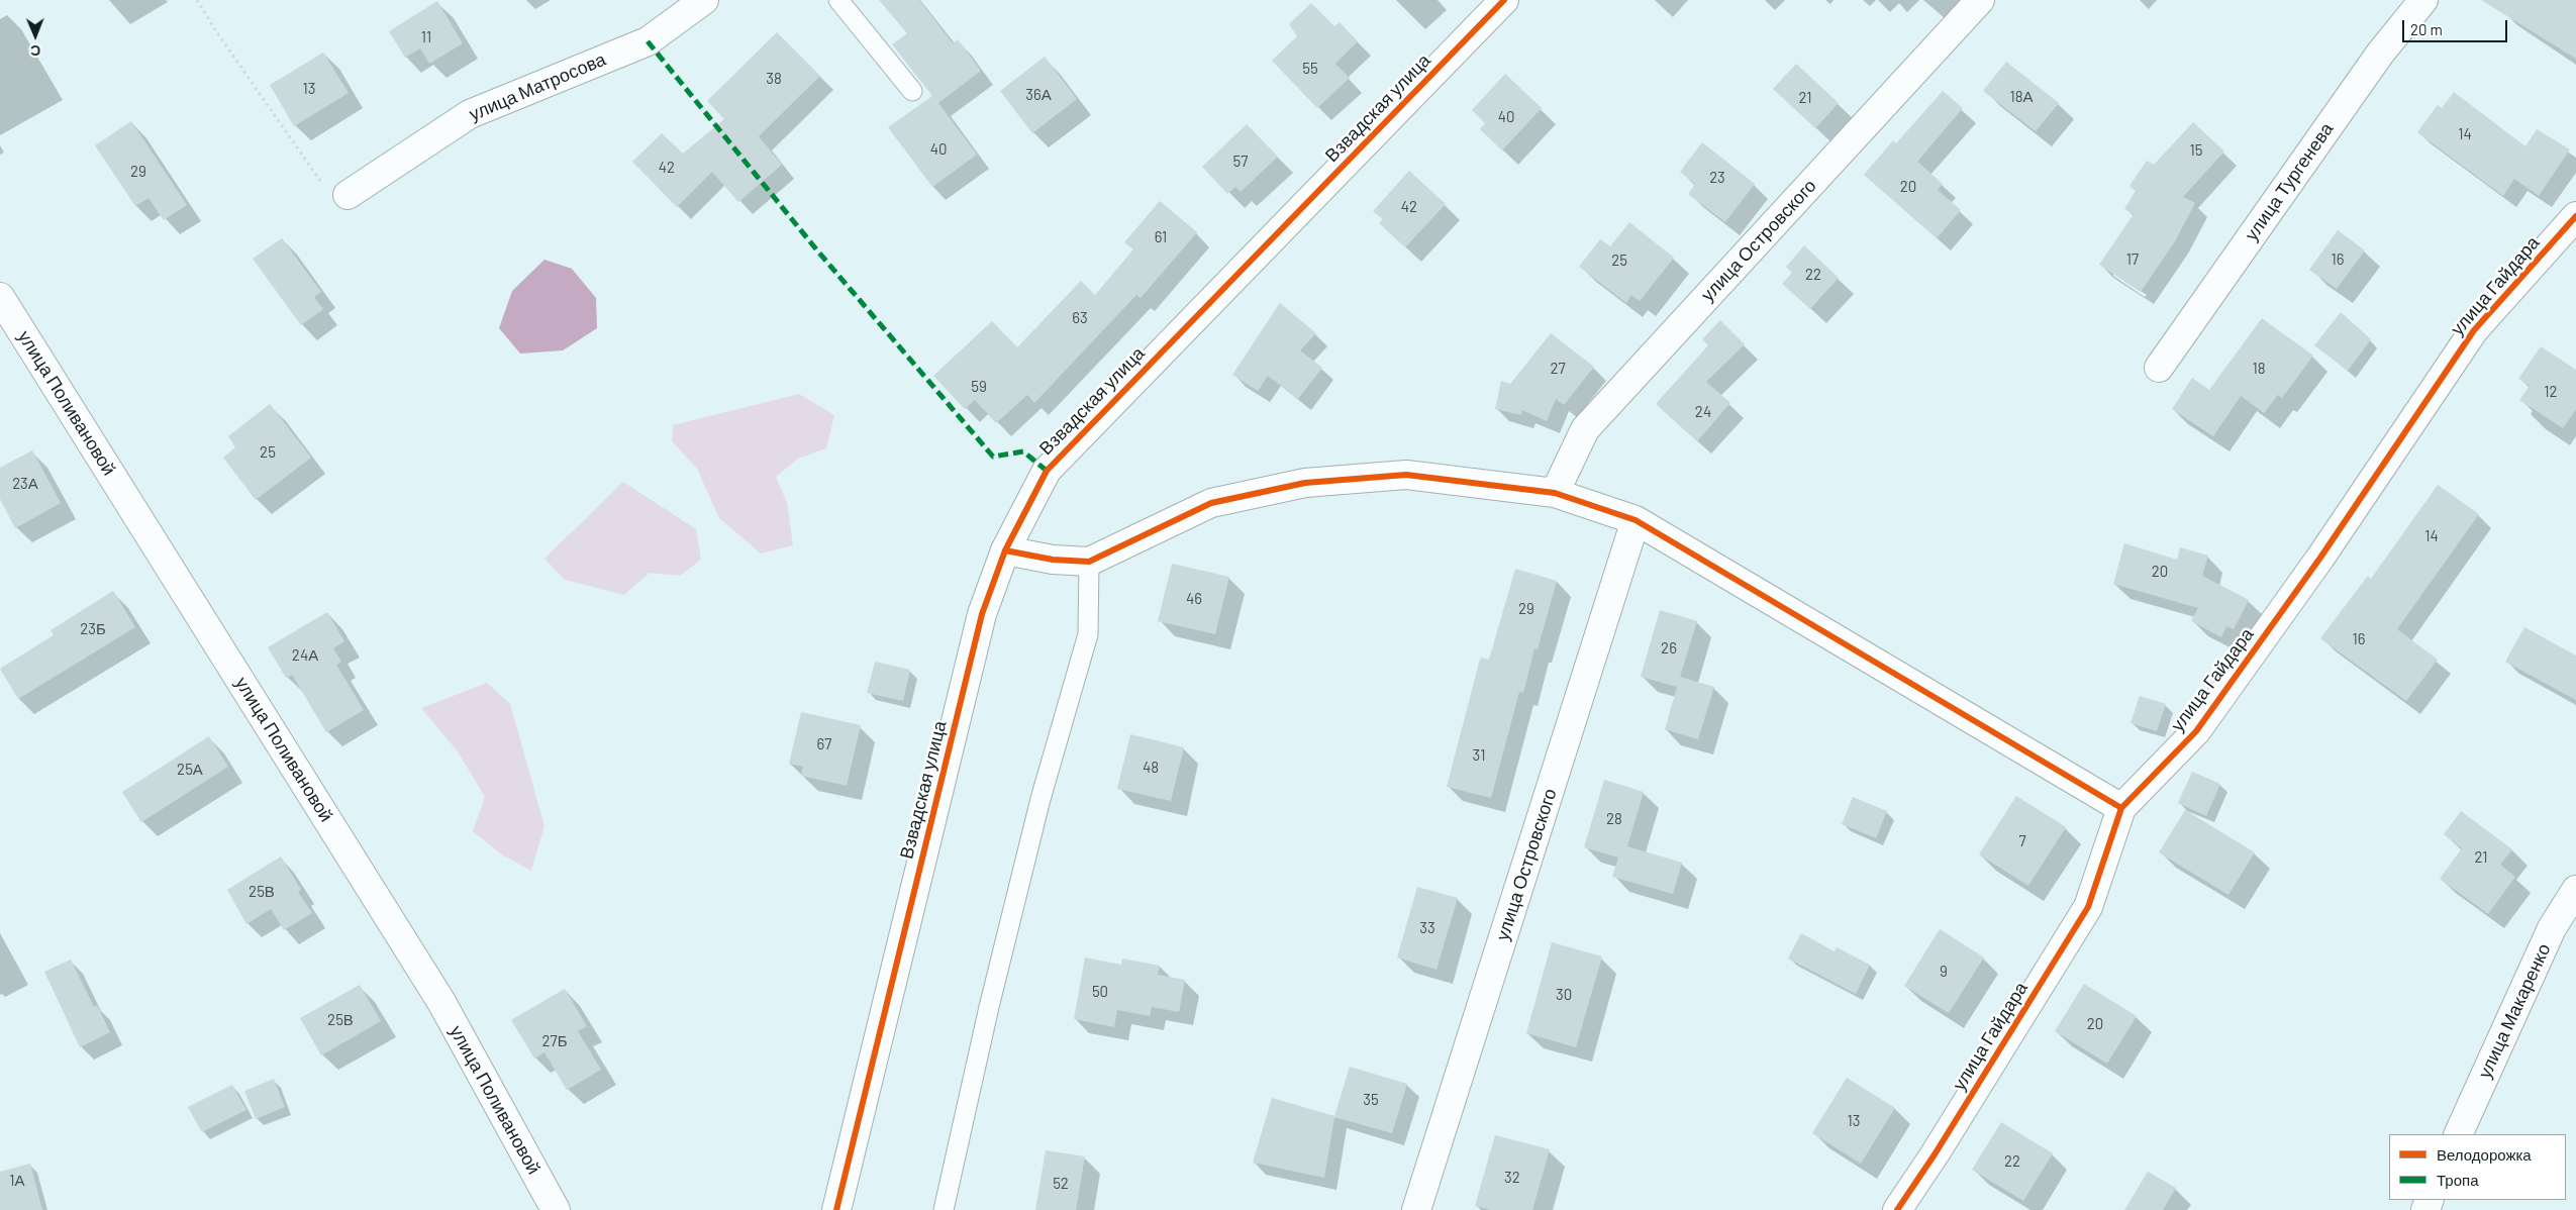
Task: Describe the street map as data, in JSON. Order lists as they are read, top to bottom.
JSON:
{
  "streets": {
    "street": [
      "улица Матросова",
      "Взвадская улица",
      "улица Тургенева",
      "улица Островского",
      "улица Гайдара",
      "улица Поливановой",
      "улица Макаренко"
    ]
  },
  "house_numbers": [
    "11",
    "55",
    "38",
    "13",
    "36А",
    "18А",
    "21",
    "40",
    "14",
    "40",
    "15",
    "57",
    "42",
    "29",
    "23",
    "20",
    "42",
    "61",
    "17",
    "16",
    "25",
    "22",
    "63",
    "27",
    "18",
    "59",
    "12",
    "24",
    "25",
    "23А",
    "14",
    "20",
    "46",
    "29",
    "23Б",
    "16",
    "26",
    "24А",
    "67",
    "31",
    "48",
    "25А",
    "28",
    "7",
    "21",
    "25В",
    "33",
    "9",
    "50",
    "30",
    "25В",
    "20",
    "27Б",
    "35",
    "13",
    "22",
    "32",
    "1А",
    "52"
  ],
  "legend": ["Велодорожка", "Тропа"],
  "scale_bar": "20 m",
  "north": "bottom"
}
